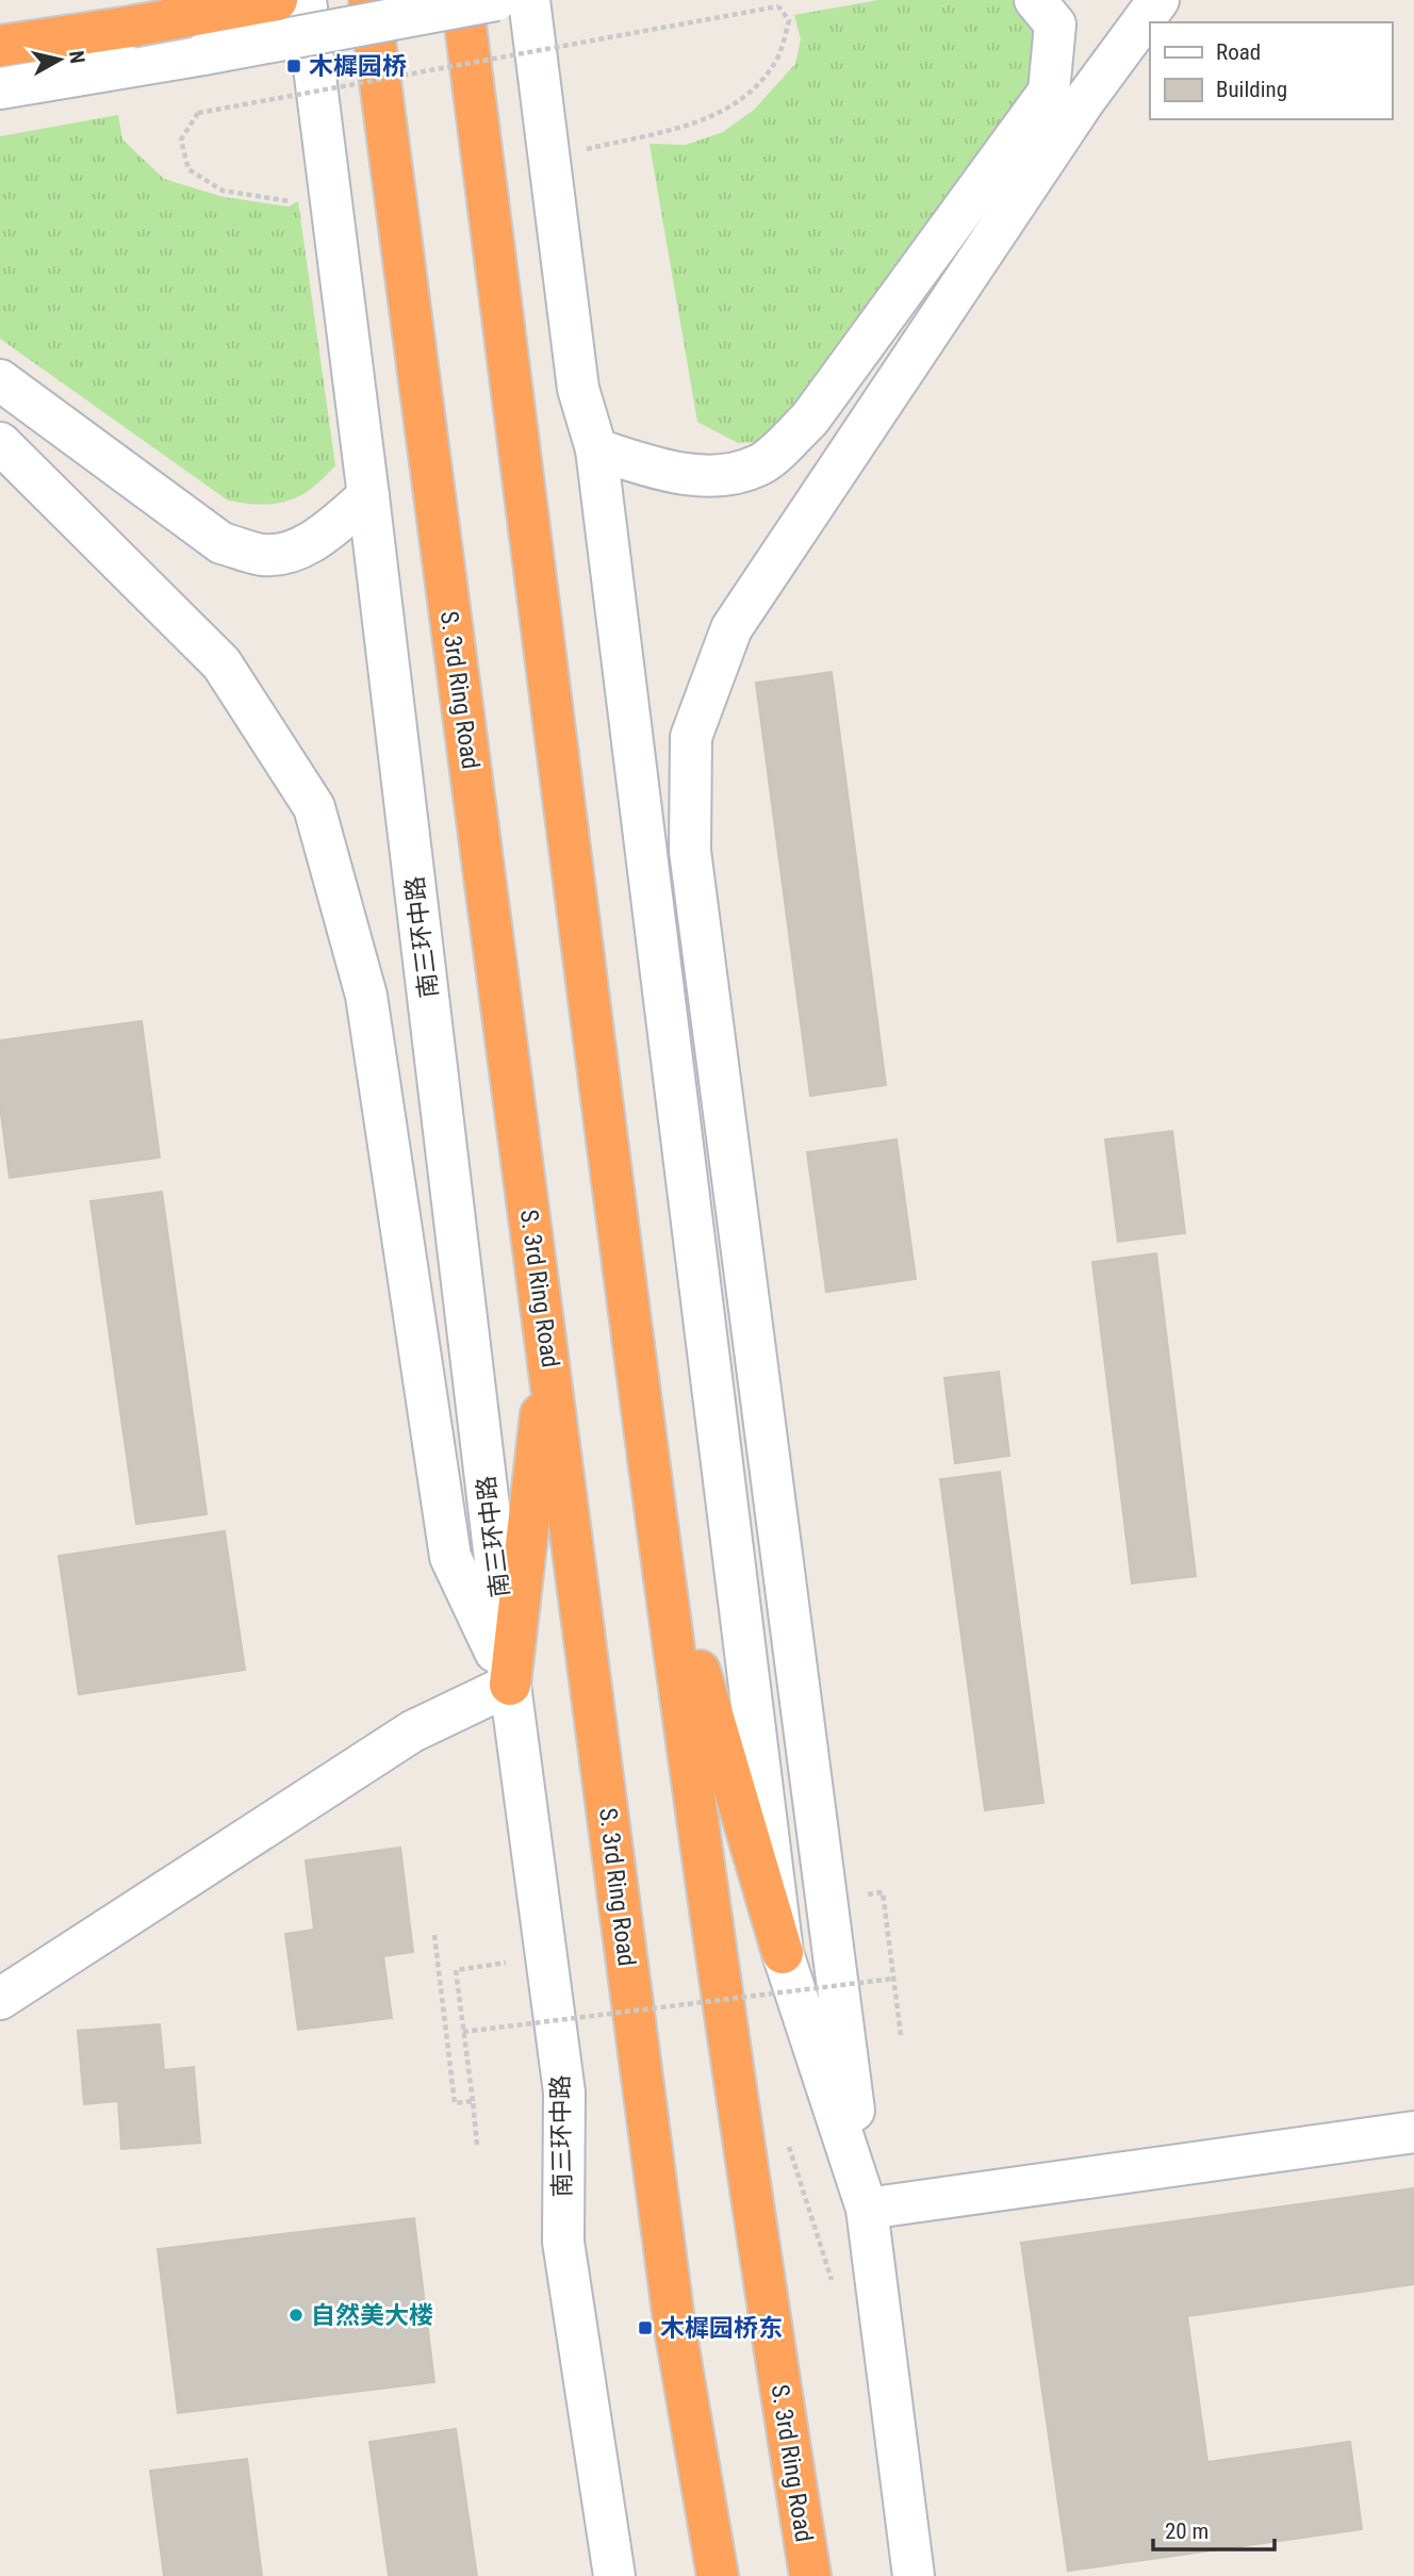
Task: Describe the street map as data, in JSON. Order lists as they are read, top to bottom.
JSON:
{
  "streets": {
    "highway": ["S. 3rd Ring Road"],
    "street": ["南三环中路"]
  },
  "places": {
    "transit": ["木樨园桥", "木樨园桥东"],
    "other": ["自然美大楼"]
  },
  "legend": ["Road", "Building"],
  "scale_bar": "20 m",
  "north": "right"
}
